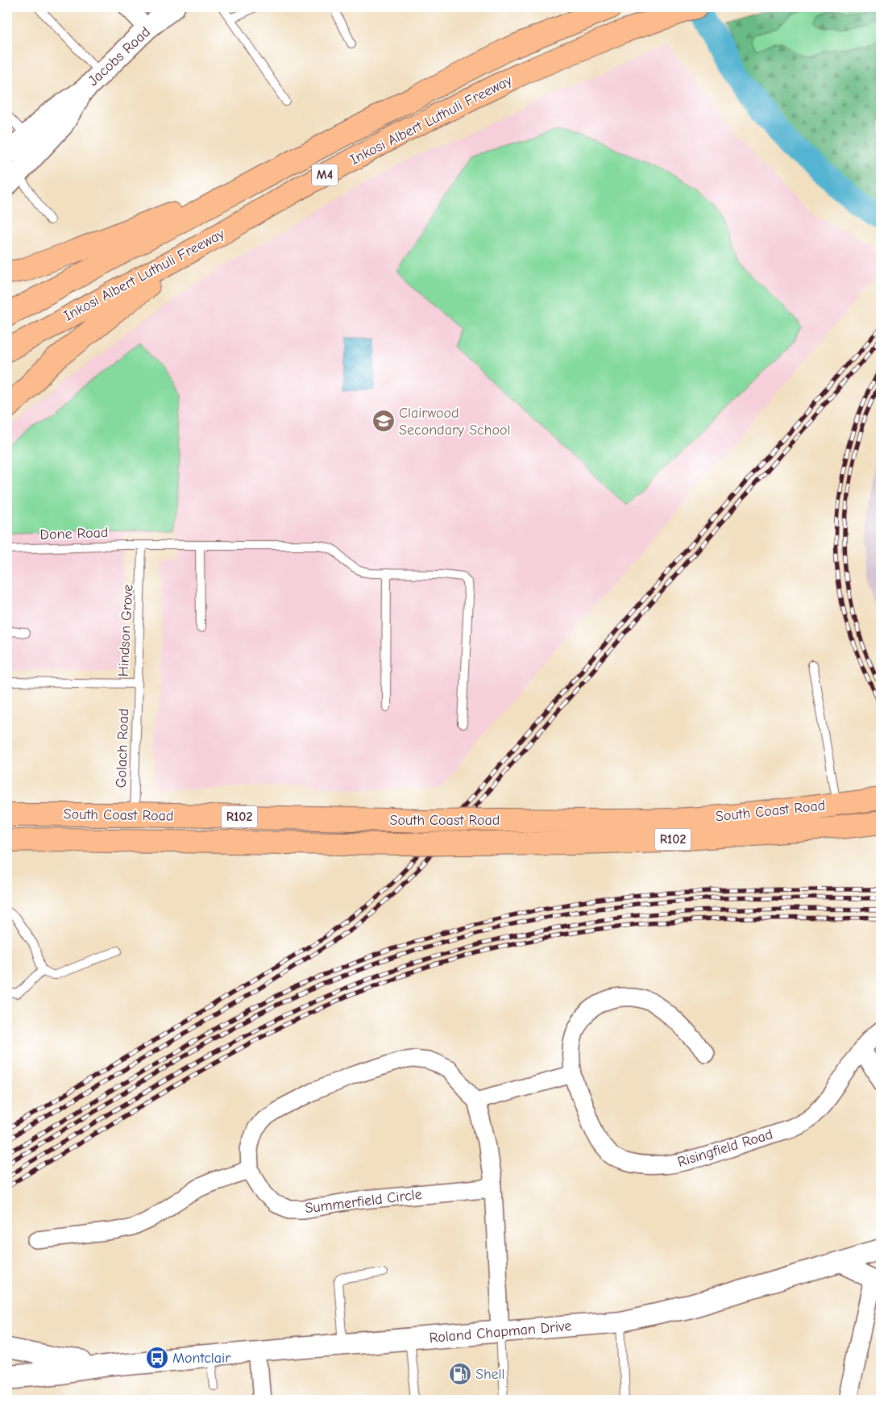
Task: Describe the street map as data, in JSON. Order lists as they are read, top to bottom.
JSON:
{
  "streets": {
    "highway": [
      "Inkosi Albert Luthuli Freeway",
      "M4",
      "South Coast Road",
      "R102"
    ],
    "street": [
      "Jacobs Road",
      "Risingfield Road",
      "Summerfield Circle",
      "Roland Chapman Drive"
    ],
    "lane": ["Done Road", "Hindson Grove", "Golach Road"]
  },
  "crossings": [
    ["Done Road", "Hindson Grove"],
    ["Hindson Grove", "Golach Road"],
    ["Golach Road", "South Coast Road"],
    ["Summerfield Circle", "Roland Chapman Drive"]
  ],
  "places": {
    "school or university": ["Clairwood Secondary School"],
    "bus stop": ["Montclair"],
    "fuel station": ["Shell"]
  }
}
